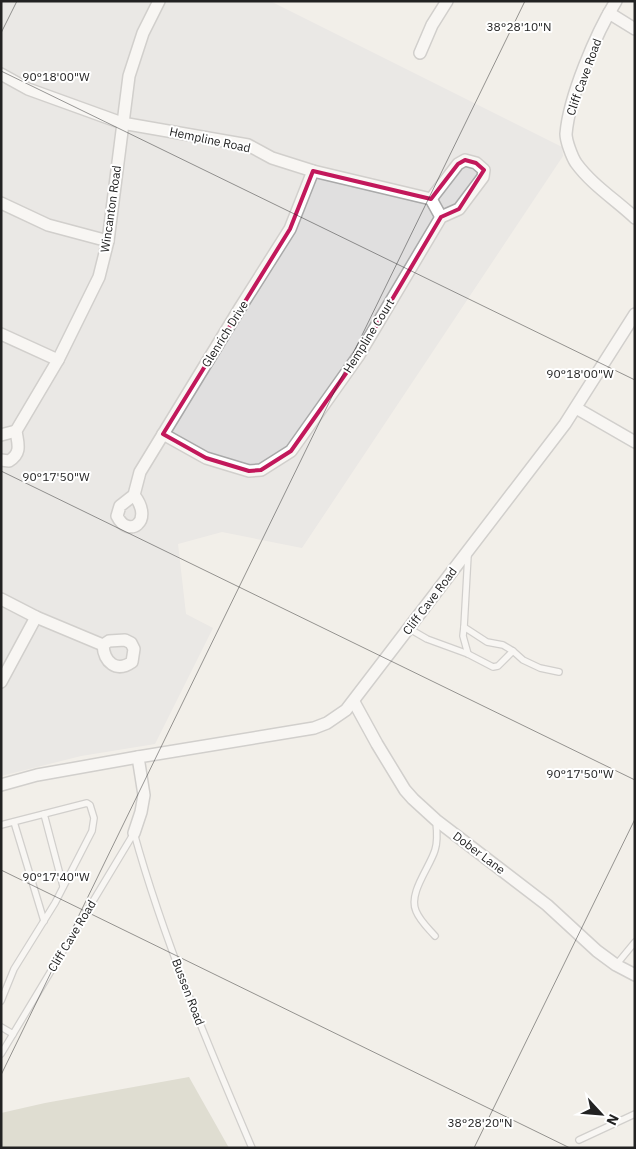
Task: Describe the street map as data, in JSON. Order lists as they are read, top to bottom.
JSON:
{
  "streets": {
    "street": [
      "Cliff Cave Road",
      "Hempline Road",
      "Wincanton Road",
      "Glenrich Drive",
      "Hempline Court",
      "Dober Lane"
    ],
    "lane": ["Bussen Road"]
  },
  "crossings": [
    ["Cliff Cave Road", "Dober Lane"],
    ["Cliff Cave Road", "Bussen Road"],
    ["Hempline Road", "Wincanton Road"],
    ["Hempline Road", "Glenrich Drive"],
    ["Glenrich Drive", "Hempline Court"]
  ],
  "north": "bottom right",
  "coordinates": [
    "38°28'10\"N",
    "90°18'00\"W",
    "90°17'50\"W",
    "90°17'40\"W",
    "38°28'20\"N"
  ]
}
